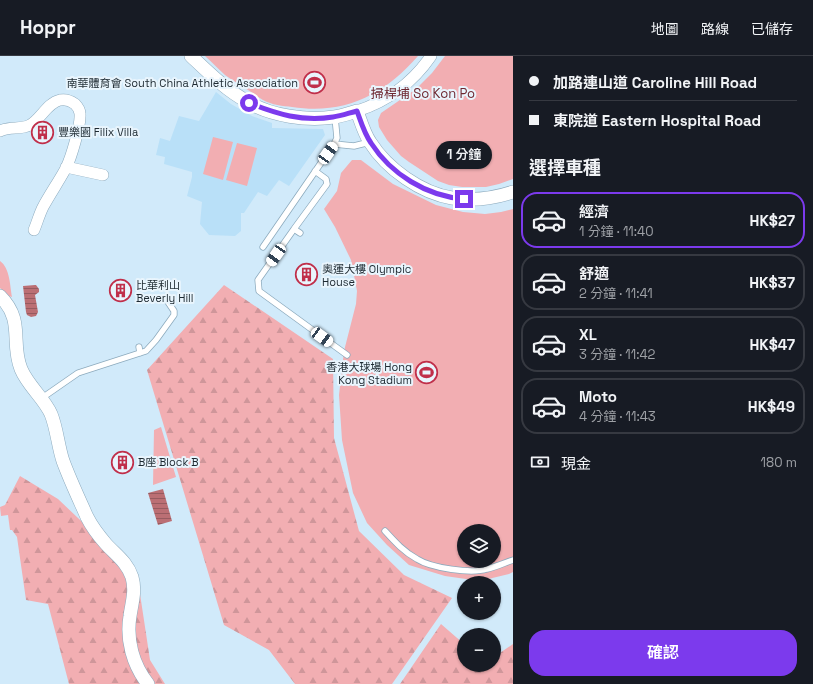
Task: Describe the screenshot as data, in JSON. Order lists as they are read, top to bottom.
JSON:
{
  "districts": ["掃桿埔 So Kon Po"],
  "places": {
    "sports": ["南華體育會 South China Athletic Association", "香港大球場 Hong Kong Stadium"],
    "building": [
      "豐樂園 Filix Villa",
      "奧運大樓 Olympic House",
      "比華利山 Beverly Hill",
      "B座 Block B"
    ]
  },
  "page": {
    "header": "Hoppr",
    "nav": ["地圖", "路線", "已儲存"],
    "banner": ["加路連山道 Caroline Hill Road", "東院道 Eastern Hospital Road"],
    "bubble": "1 分鐘",
    "heading": "選擇車種",
    "list": [
      {
        "name": "經濟",
        "note": "1 分鐘 · 11:40",
        "value": "HK$27"
      },
      {
        "name": "舒適",
        "note": "2 分鐘 · 11:41",
        "value": "HK$37"
      },
      {
        "name": "XL",
        "note": "3 分鐘 · 11:42",
        "value": "HK$47"
      },
      {
        "name": "Moto",
        "note": "4 分鐘 · 11:43",
        "value": "HK$49"
      }
    ],
    "pay": ["現金", "180 m"],
    "map_buttons": ["+", "−"],
    "buttons": "確認"
  }
}
